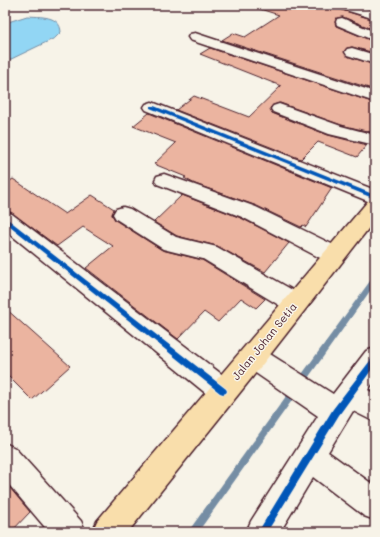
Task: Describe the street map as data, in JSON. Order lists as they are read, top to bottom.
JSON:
{
  "streets": {
    "main road": ["Jalan Johan Setia"]
  }
}
